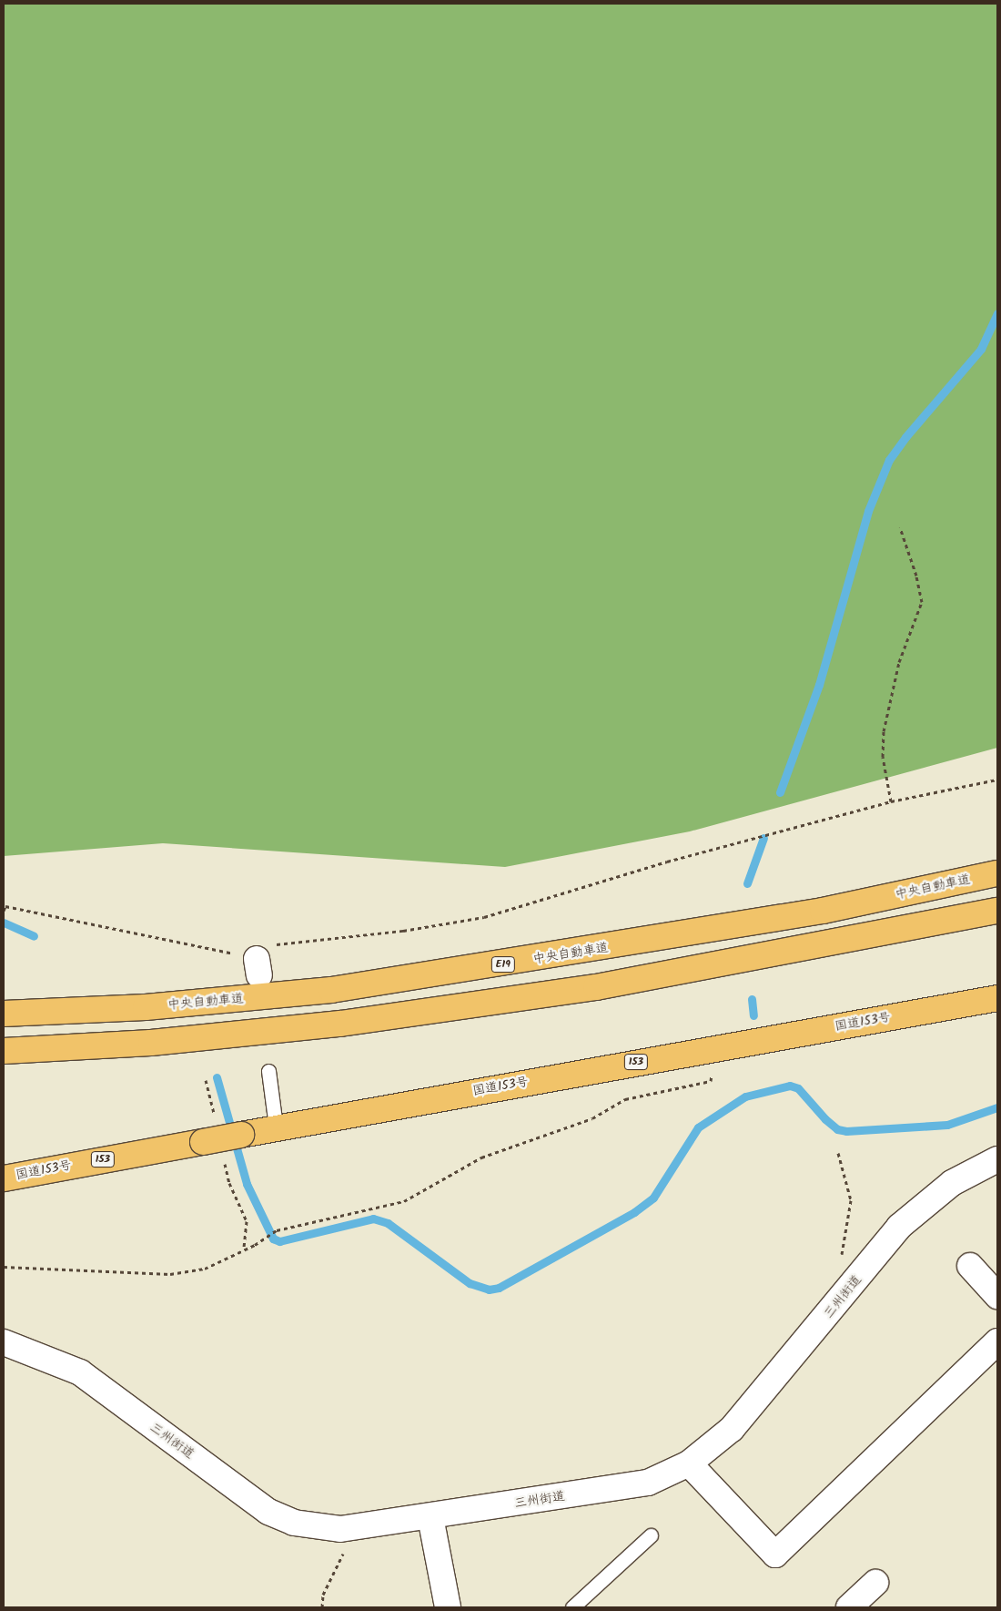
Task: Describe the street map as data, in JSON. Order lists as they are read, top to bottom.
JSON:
{
  "streets": {
    "highway": [
      "中央自動車道",
      "E19",
      "国道153号",
      "153"
    ],
    "street": ["三州街道"]
  }
}
